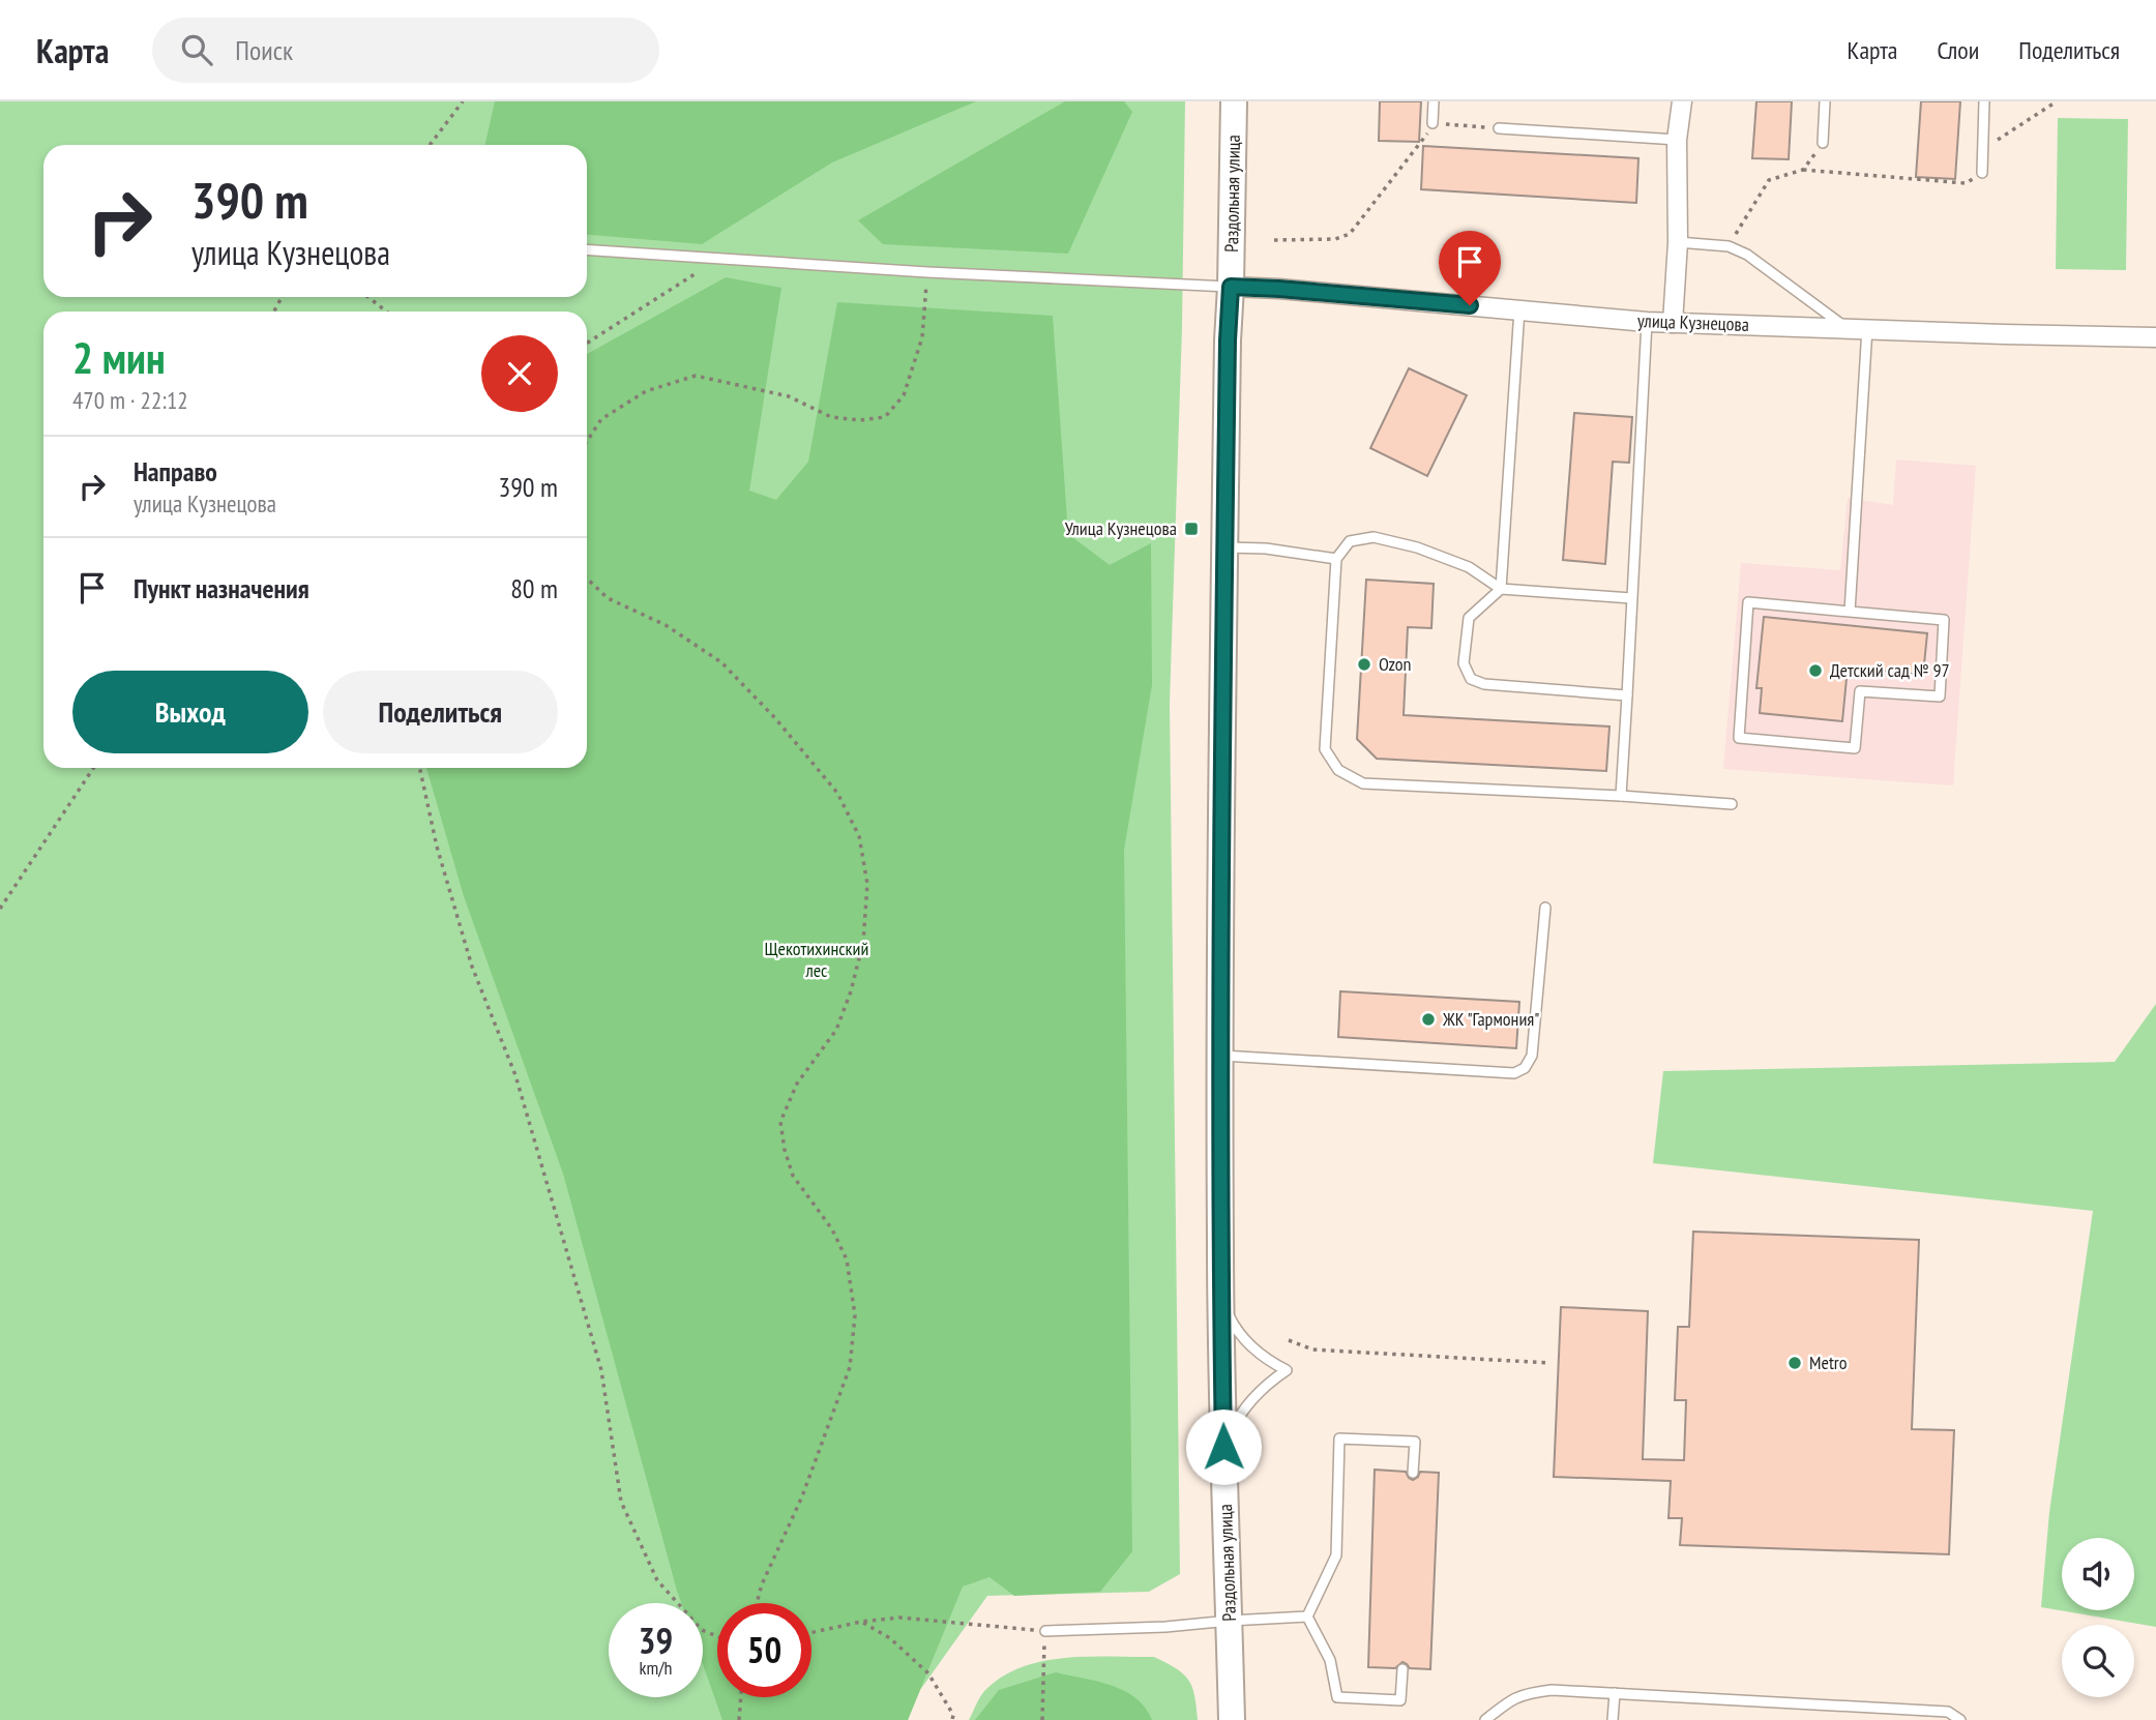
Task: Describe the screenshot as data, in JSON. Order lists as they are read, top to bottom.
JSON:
{
  "streets": {
    "main road": ["Раздольная улица"],
    "street": ["улица Кузнецова"]
  },
  "crossings": [
    ["Раздольная улица", "улица Кузнецова"]
  ],
  "parks": ["Щекотихинский лес"],
  "places": {
    "transit": ["Улица Кузнецова"],
    "other": [
      "Ozon",
      "Детский сад № 97",
      "ЖК \"Гармония\"",
      "Metro"
    ]
  },
  "page": {
    "header": "Карта",
    "search": "Поиск",
    "nav": ["Карта", "Слои", "Поделиться"],
    "turn": ["390 m", "улица Кузнецова"],
    "heading": ["2 мин", "470 m · 22:12"],
    "list": [
      {
        "name": "Направо",
        "note": "улица Кузнецова",
        "value": "390 m"
      },
      {
        "name": "Пункт назначения",
        "value": "80 m"
      }
    ],
    "buttons": ["Выход", "Поделиться"],
    "speed": "39 km/h",
    "limit": "50"
  }
}
